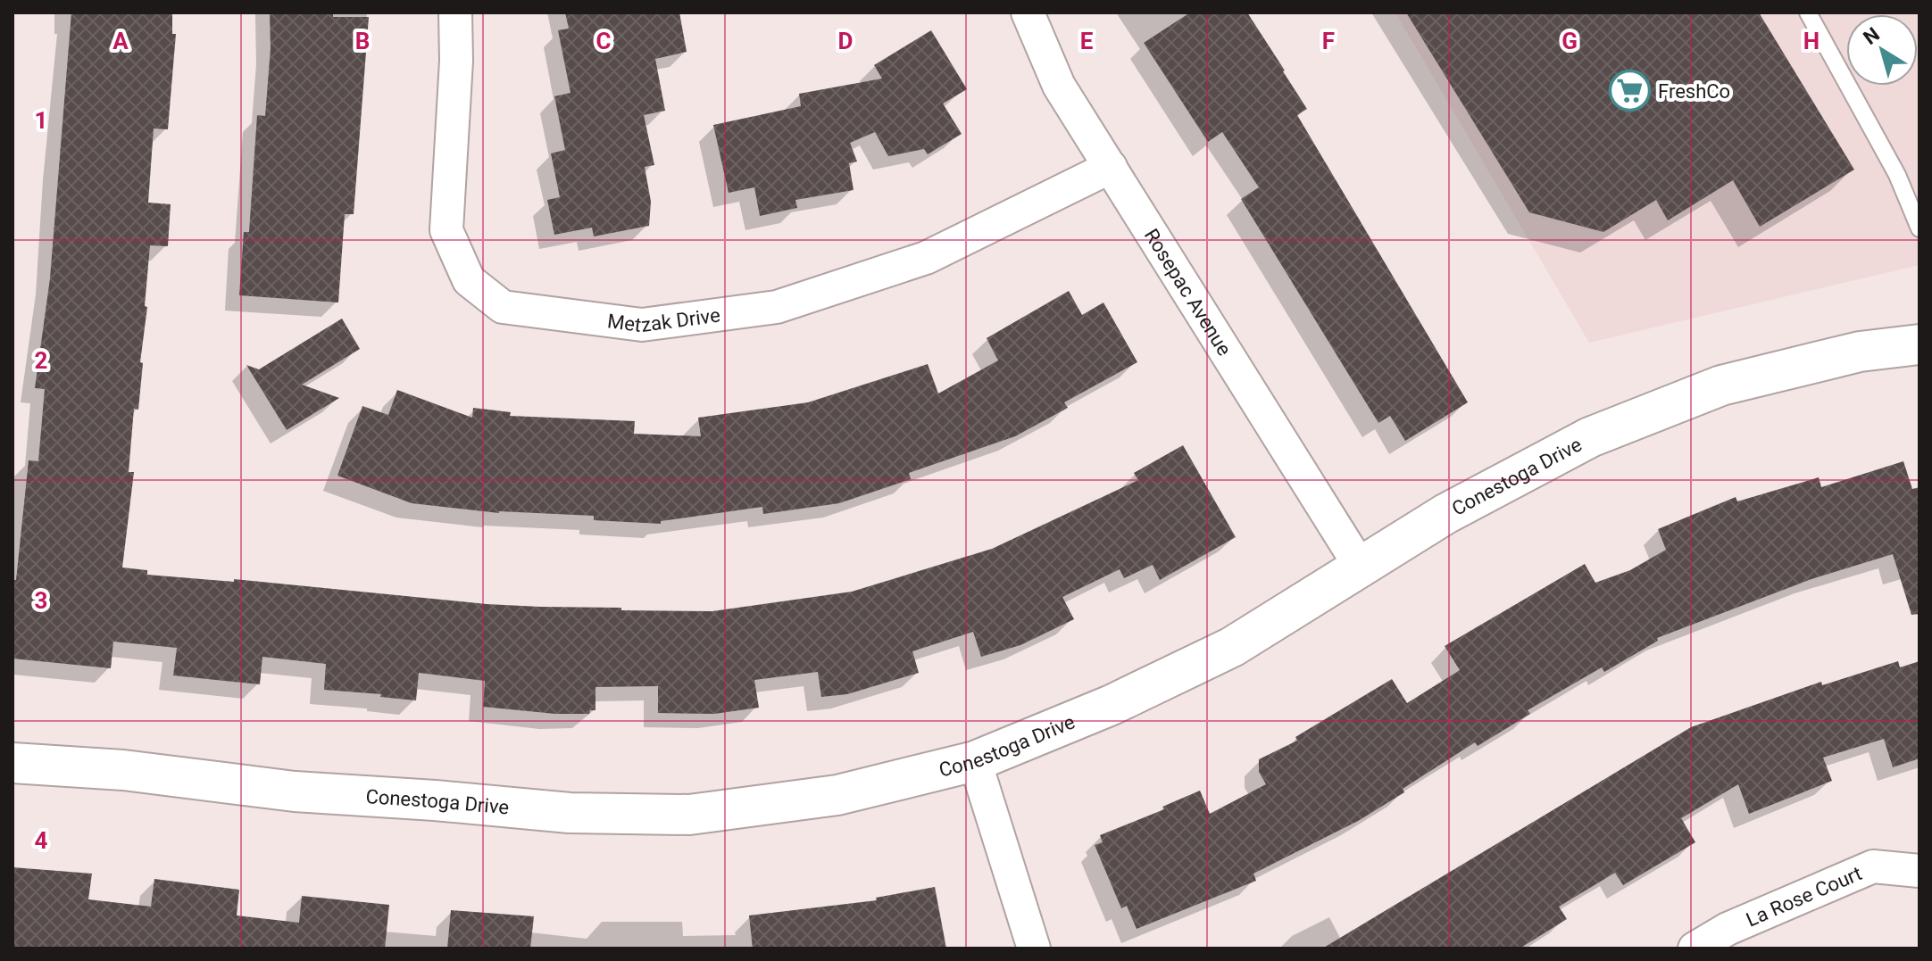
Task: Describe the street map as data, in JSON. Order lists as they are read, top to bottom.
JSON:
{
  "streets": {
    "street": [
      "Rosepac Avenue",
      "Metzak Drive",
      "Conestoga Drive",
      "La Rose Court"
    ]
  },
  "crossings": [
    ["Rosepac Avenue", "Metzak Drive"],
    ["Rosepac Avenue", "Conestoga Drive"]
  ],
  "places": {
    "supermarket": ["FreshCo"]
  },
  "north": "top left",
  "grid": {
    "columns": [
      "A",
      "B",
      "C",
      "D",
      "E",
      "F",
      "G",
      "H"
    ],
    "rows": [
      "1",
      "2",
      "3",
      "4"
    ]
  }
}
